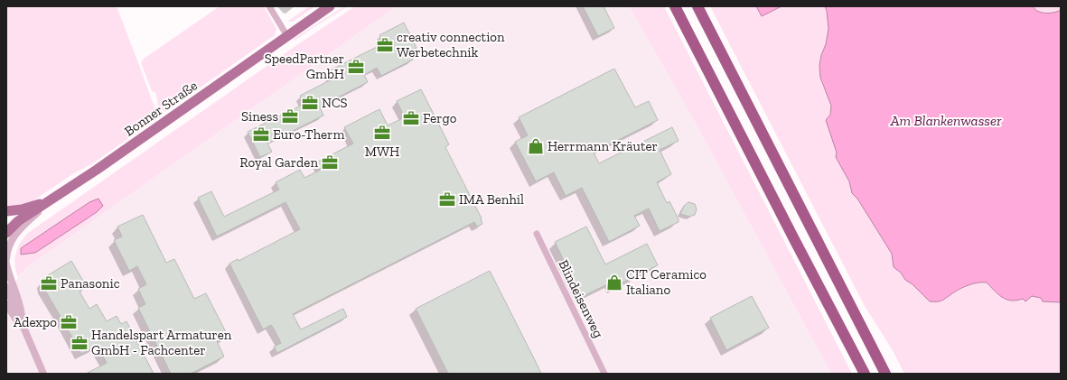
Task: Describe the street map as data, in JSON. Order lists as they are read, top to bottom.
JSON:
{
  "streets": {
    "main road": ["Bonner Straße"],
    "street": ["Blindeisenweg"]
  },
  "water": ["Am Blankenwasser"],
  "places": {
    "office": [
      "creativ connection Werbetechnik",
      "SpeedPartner GmbH",
      "NCS",
      "Siness",
      "Fergo",
      "MWH",
      "Euro-Therm",
      "Royal Garden",
      "IMA Benhil",
      "Panasonic",
      "Adexpo",
      "Handelspart Armaturen GmbH - Fachcenter"
    ],
    "shop": ["Herrmann Kräuter", "CIT Ceramico Italiano"]
  }
}
